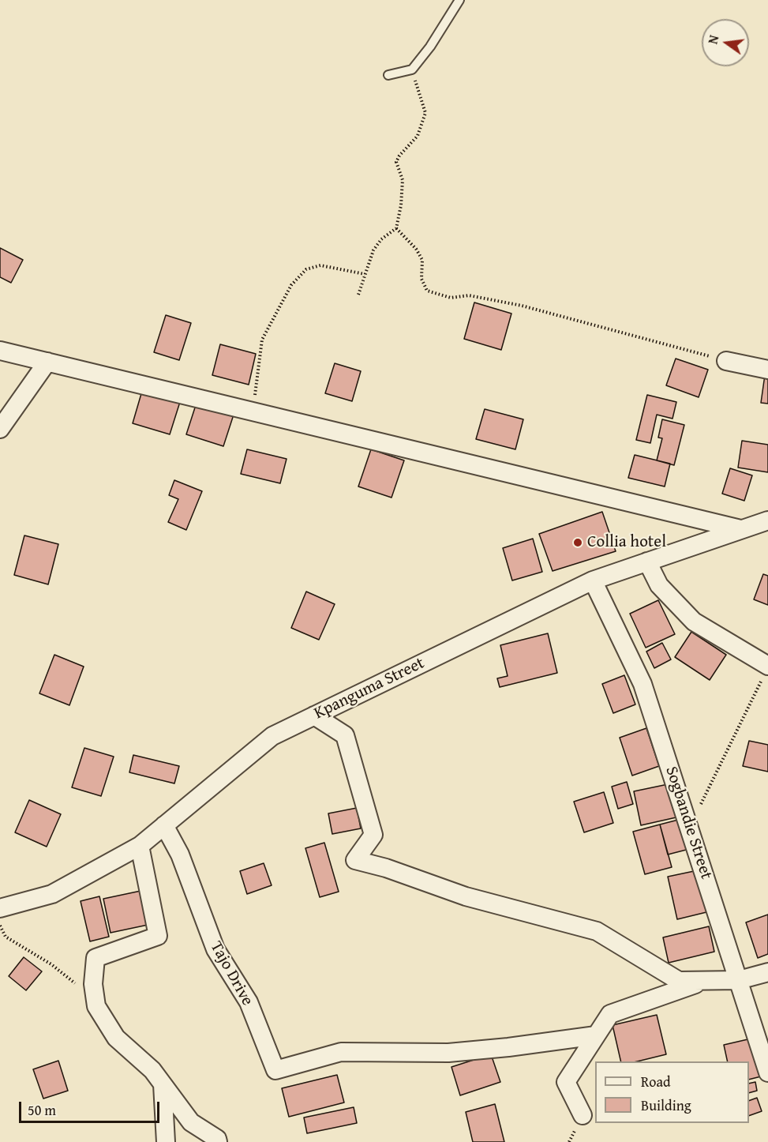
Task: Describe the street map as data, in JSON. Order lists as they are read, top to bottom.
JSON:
{
  "streets": {
    "street": ["Kpanguma Street", "Sogbandie Street", "Tajo Drive"]
  },
  "crossings": [
    ["Kpanguma Street", "Sogbandie Street"],
    ["Kpanguma Street", "Tajo Drive"]
  ],
  "places": ["Collia hotel"],
  "legend": ["Road", "Building"],
  "scale_bar": "50 m",
  "north": "left"
}
